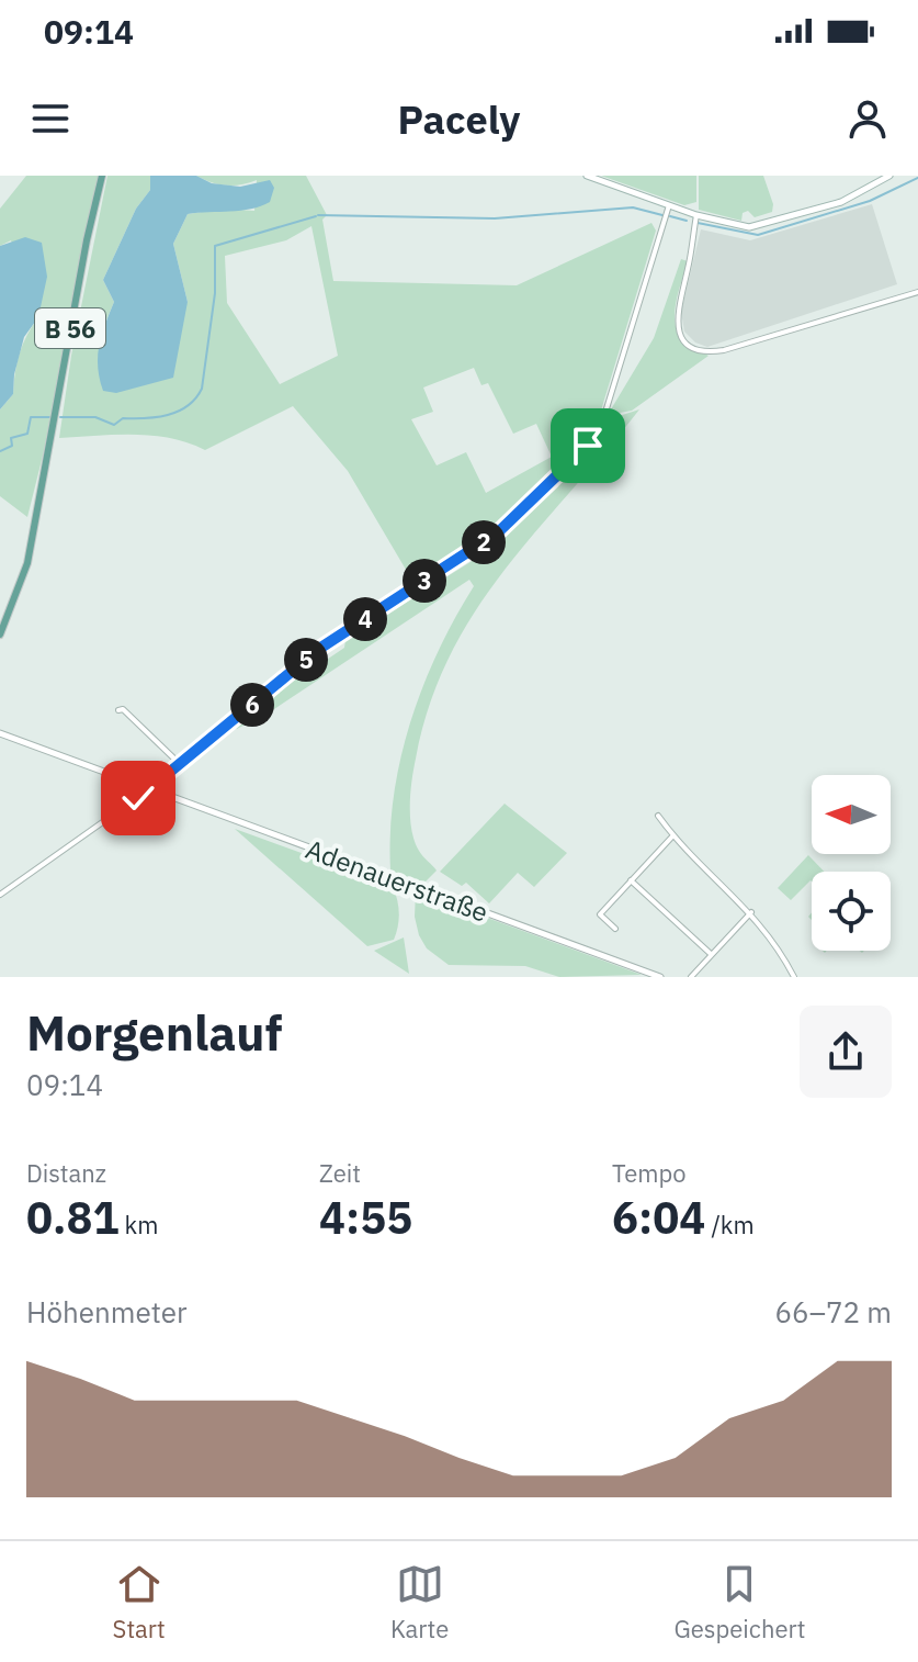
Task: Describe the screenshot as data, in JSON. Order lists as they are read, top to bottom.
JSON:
{
  "streets": {
    "main road": ["B 56"],
    "street": ["Adenauerstraße"]
  },
  "north": "left",
  "page": {
    "status": "09:14",
    "header": "Pacely",
    "pins": [
      "2",
      "3",
      "4",
      "5",
      "6"
    ],
    "heading": ["Morgenlauf", "09:14"],
    "stats": [
      ["Distanz", "0.81 km"],
      ["Zeit", "4:55"],
      ["Tempo", "6:04 /km"]
    ],
    "chart": ["Höhenmeter", "66–72 m"],
    "tabs": ["Start", "Karte", "Gespeichert"]
  }
}
